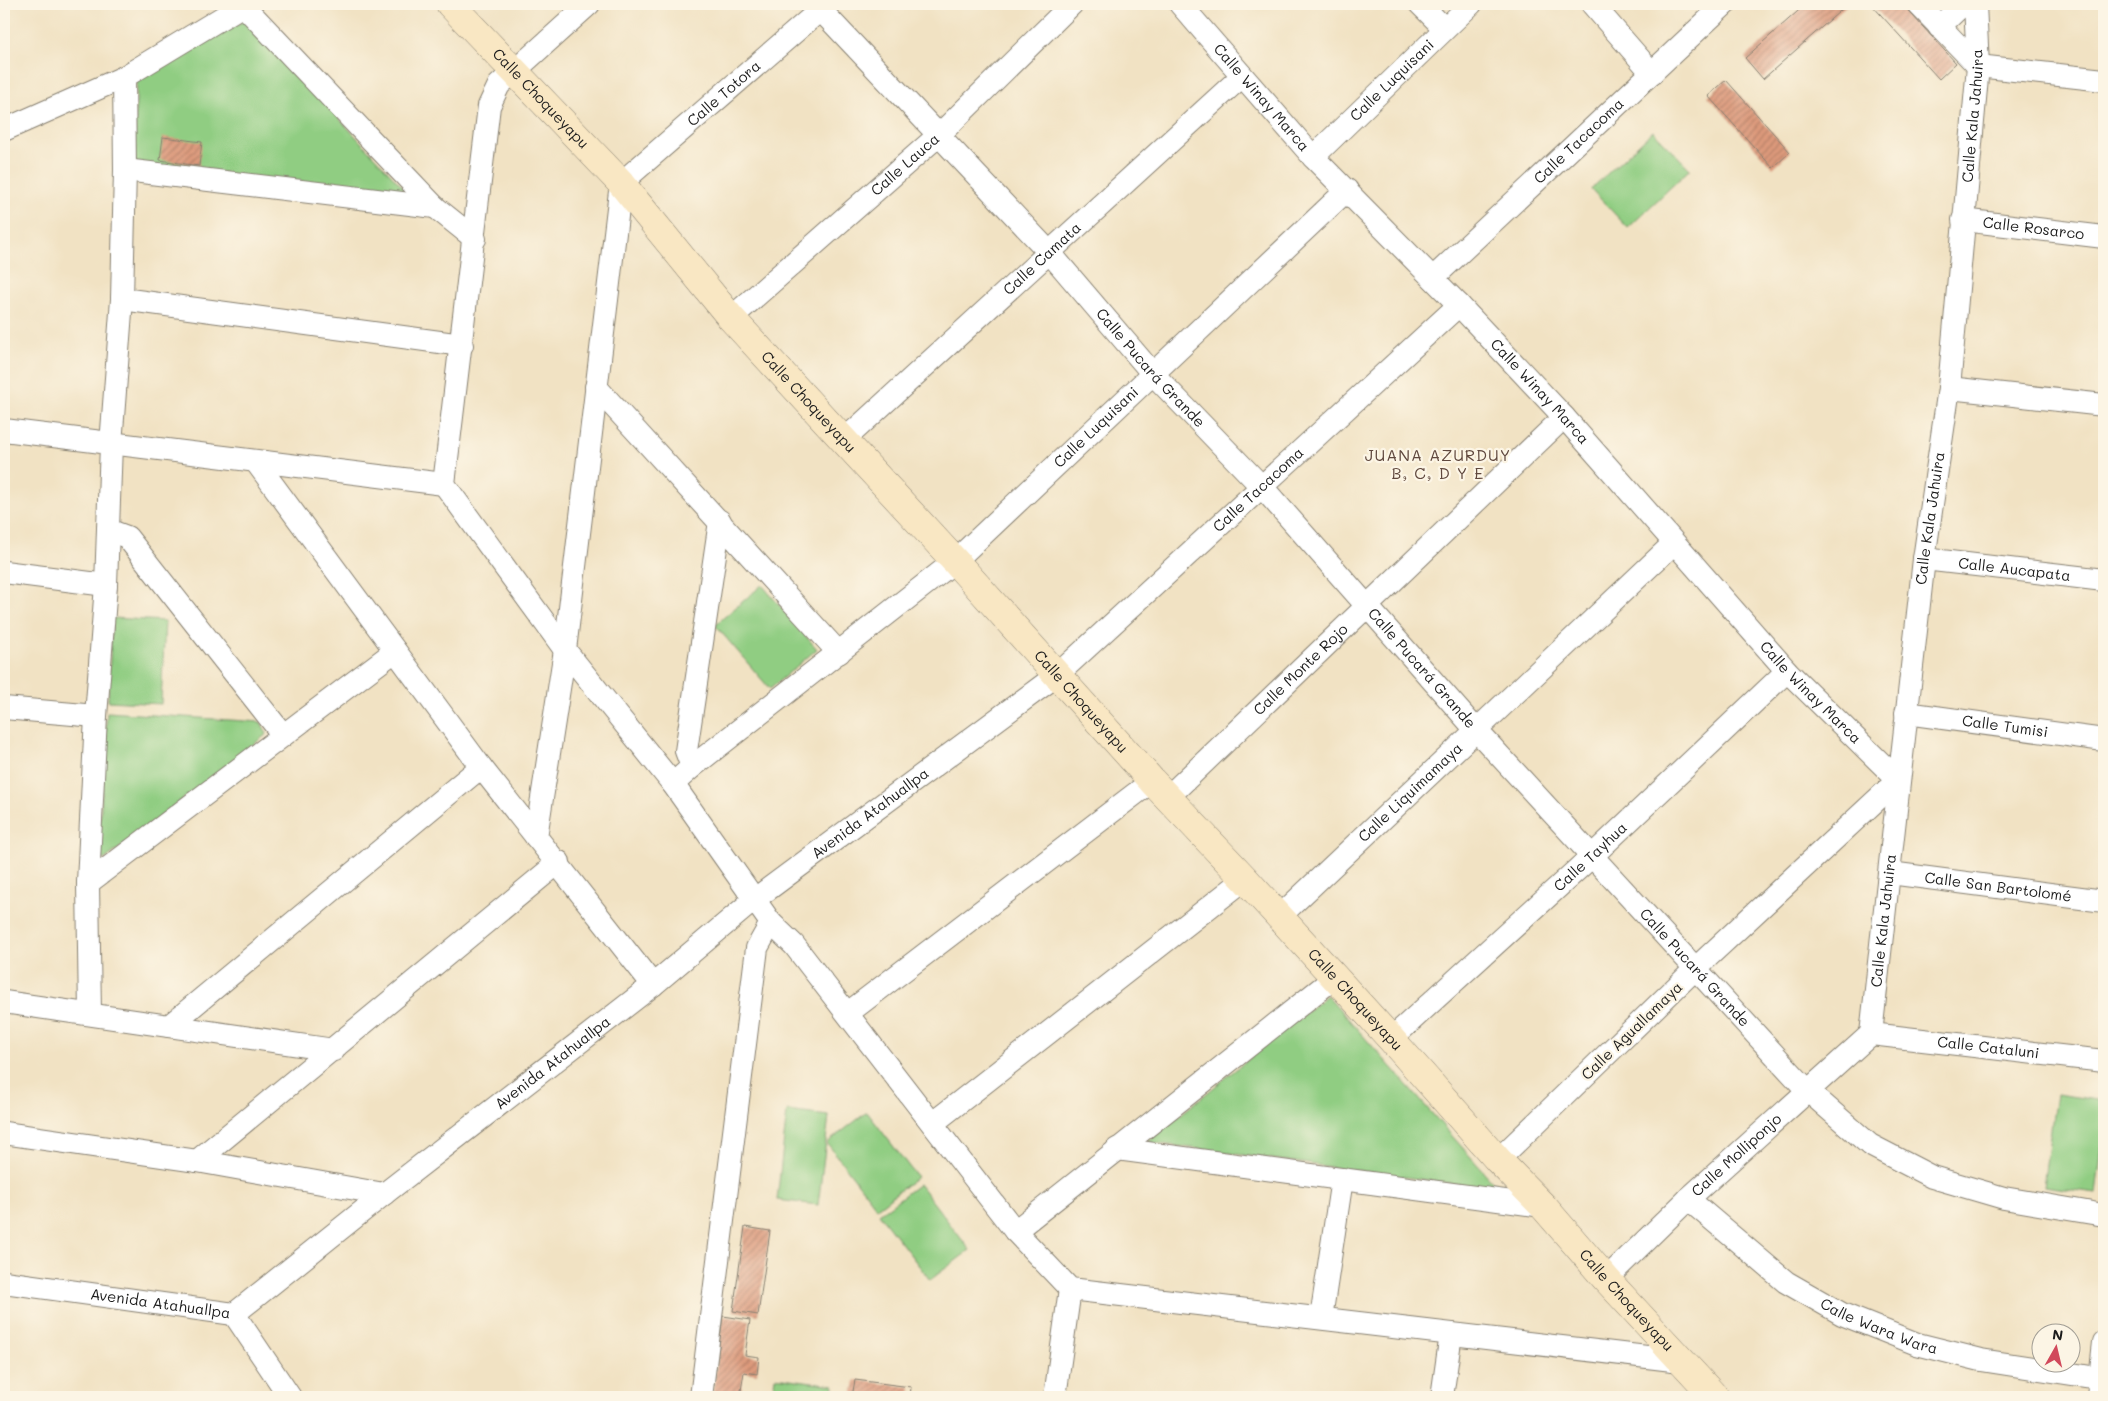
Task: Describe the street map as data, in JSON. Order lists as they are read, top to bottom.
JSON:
{
  "streets": {
    "street": [
      "Calle Luquisani",
      "Calle Totora",
      "Calle Winay Marca",
      "Calle Choqueyapu",
      "Calle Kala Jahuira",
      "Calle Tacacoma",
      "Calle Lauca",
      "Calle Rosarco",
      "Calle Camata",
      "Calle Pucará Grande",
      "Calle Aucapata",
      "Calle Monte Rojo",
      "Calle Tumisi",
      "Calle Liquimamaya",
      "Avenida Atahuallpa",
      "Calle Tayhua",
      "Calle San Bartolomé",
      "Calle Aguallamaya",
      "Calle Cataluni",
      "Calle Molliponjo",
      "Calle Wara Wara"
    ]
  },
  "crossings": [
    ["Calle Luquisani", "Calle Winay Marca"],
    ["Calle Luquisani", "Calle Choqueyapu"],
    ["Calle Luquisani", "Calle Pucará Grande"],
    ["Calle Totora", "Calle Choqueyapu"],
    ["Calle Totora", "Calle Pucará Grande"],
    ["Calle Winay Marca", "Calle Kala Jahuira"],
    ["Calle Winay Marca", "Calle Tacacoma"],
    ["Calle Winay Marca", "Calle Camata"],
    ["Calle Winay Marca", "Calle Monte Rojo"],
    ["Calle Winay Marca", "Calle Liquimamaya"],
    ["Calle Winay Marca", "Calle Tayhua"],
    ["Calle Winay Marca", "Calle Aguallamaya"],
    ["Calle Choqueyapu", "Calle Tacacoma"],
    ["Calle Choqueyapu", "Calle Lauca"],
    ["Calle Choqueyapu", "Calle Camata"],
    ["Calle Choqueyapu", "Calle Monte Rojo"],
    ["Calle Choqueyapu", "Calle Liquimamaya"],
    ["Calle Choqueyapu", "Avenida Atahuallpa"],
    ["Calle Choqueyapu", "Calle Tayhua"],
    ["Calle Choqueyapu", "Calle Aguallamaya"],
    ["Calle Choqueyapu", "Calle Molliponjo"],
    ["Calle Kala Jahuira", "Calle Rosarco"],
    ["Calle Kala Jahuira", "Calle Aucapata"],
    ["Calle Kala Jahuira", "Calle Tumisi"],
    ["Calle Kala Jahuira", "Calle San Bartolomé"],
    ["Calle Kala Jahuira", "Calle Aguallamaya"],
    ["Calle Kala Jahuira", "Calle Cataluni"],
    ["Calle Kala Jahuira", "Calle Molliponjo"],
    ["Calle Tacacoma", "Calle Pucará Grande"],
    ["Calle Tacacoma", "Avenida Atahuallpa"],
    ["Calle Lauca", "Calle Pucará Grande"],
    ["Calle Camata", "Calle Pucará Grande"],
    ["Calle Pucará Grande", "Calle Monte Rojo"],
    ["Calle Pucará Grande", "Calle Liquimamaya"],
    ["Calle Pucará Grande", "Calle Tayhua"],
    ["Calle Pucará Grande", "Calle Aguallamaya"],
    ["Calle Pucará Grande", "Calle Molliponjo"],
    ["Calle Cataluni", "Calle Molliponjo"],
    ["Calle Molliponjo", "Calle Wara Wara"]
  ],
  "districts": ["JUANA AZURDUY B, C, D Y E"],
  "north": "top"
}
